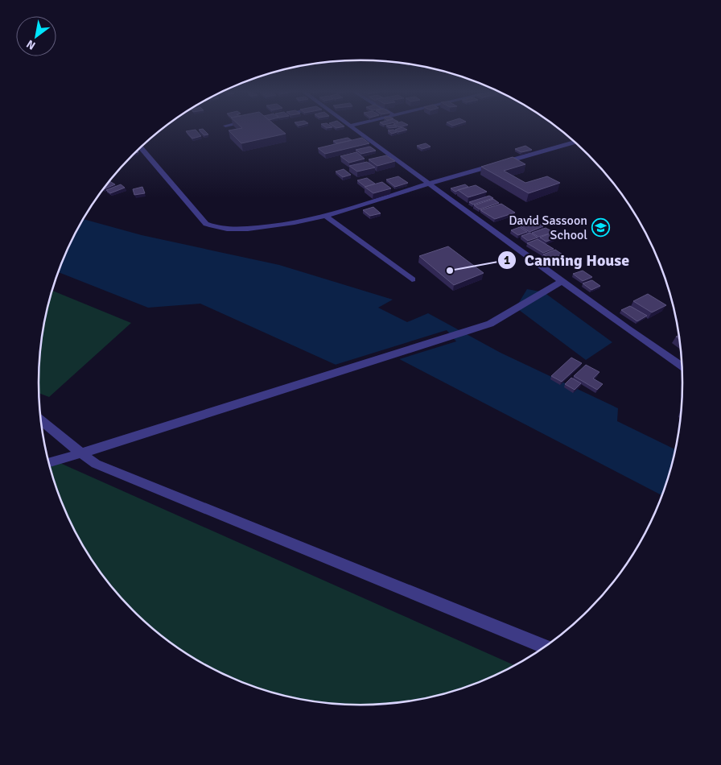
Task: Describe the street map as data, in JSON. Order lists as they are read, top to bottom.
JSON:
{
  "places": {
    "school or university": ["David Sassoon School"],
    "other": ["Canning House"]
  },
  "north": "bottom left"
}
